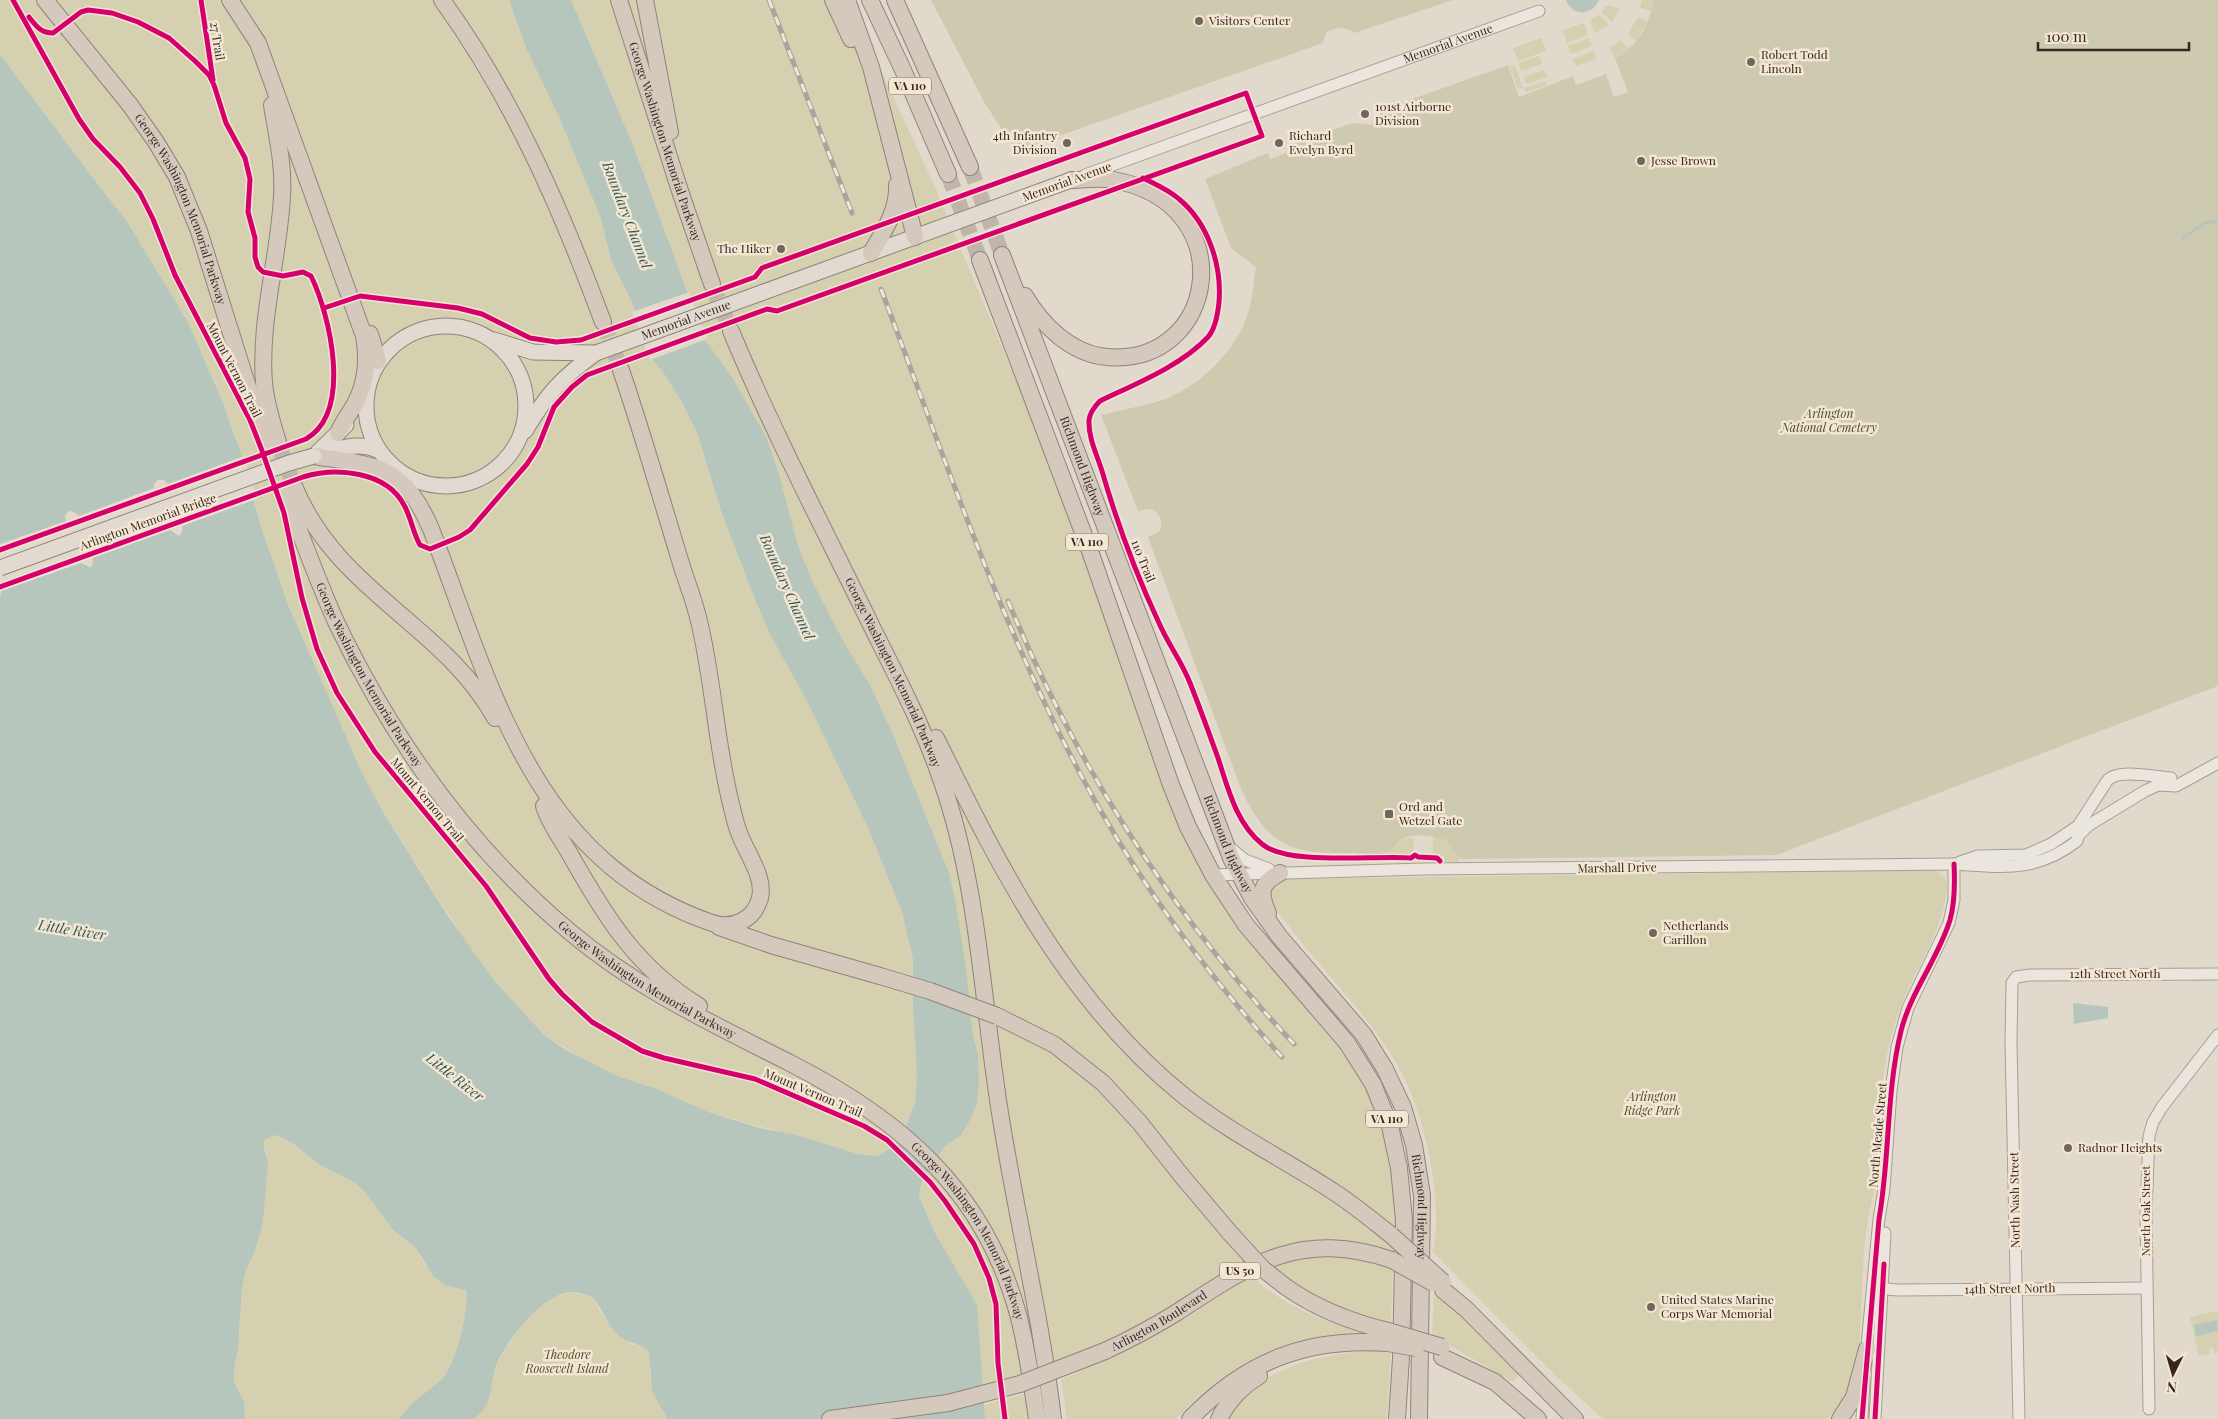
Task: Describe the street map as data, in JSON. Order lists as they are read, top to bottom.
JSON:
{
  "streets": {
    "highway": [
      "VA 110",
      "George Washington Memorial Parkway",
      "Richmond Highway",
      "US 50",
      "Arlington Boulevard"
    ],
    "main road": ["Memorial Avenue", "Arlington Memorial Bridge"],
    "street": [
      "Marshall Drive",
      "12th Street North",
      "North Meade Street",
      "North Nash Street",
      "North Oak Street",
      "14th Street North"
    ],
    "cycle path": ["27 Trail", "Mount Vernon Trail", "110 Trail"]
  },
  "crossings": [
    ["Memorial Avenue", "Richmond Highway"],
    ["Memorial Avenue", "Arlington Memorial Bridge"],
    ["Richmond Highway", "Marshall Drive"],
    ["Marshall Drive", "North Meade Street"],
    ["12th Street North", "North Nash Street"],
    ["North Meade Street", "14th Street North"],
    ["North Nash Street", "14th Street North"],
    ["North Oak Street", "14th Street North"]
  ],
  "water": ["Boundary Channel", "Little River"],
  "parks": ["Arlington National Cemetery", "Arlington Ridge Park", "Theodore Roosevelt Island"],
  "places": {
    "other": [
      "Visitors Center",
      "Robert Todd Lincoln",
      "101st Airborne Division",
      "4th Infantry Division",
      "Richard Evelyn Byrd",
      "Jesse Brown",
      "The Hiker",
      "Netherlands Carillon",
      "Radnor Heights",
      "United States Marine Corps War Memorial"
    ],
    "transit": ["Ord and Wetzel Gate"]
  },
  "scale_bar": "100 m",
  "north": "bottom"
}
